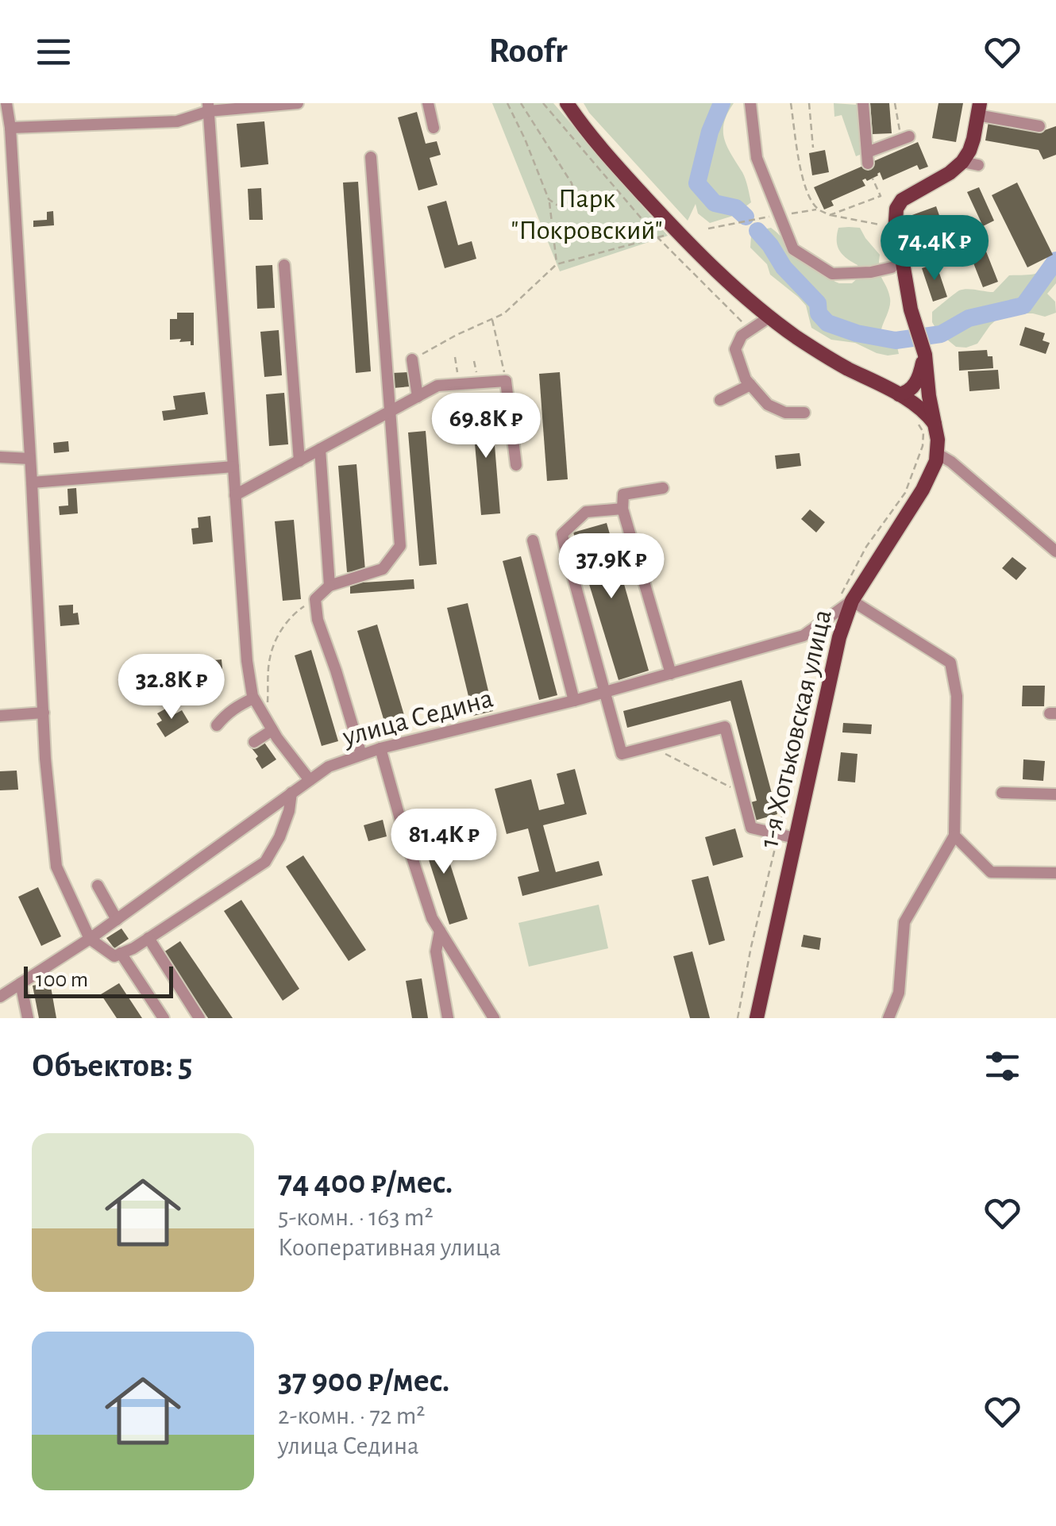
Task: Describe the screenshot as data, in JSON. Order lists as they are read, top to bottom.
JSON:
{
  "streets": {
    "main road": ["1-я Хотьковская улица"],
    "street": ["улица Седина"]
  },
  "crossings": [
    ["улица Седина", "1-я Хотьковская улица"]
  ],
  "parks": ["Парк \"Покровский\""],
  "scale_bar": "100 m",
  "page": {
    "header": "Roofr",
    "price": [
      "74.4K ₽",
      "69.8K ₽",
      "37.9K ₽",
      "32.8K ₽",
      "81.4K ₽"
    ],
    "scale": "100 m",
    "heading": "Объектов: 5",
    "list": [
      {
        "name": "74 400 ₽/мес.",
        "note": "5-комн. · 163 m² · Кооперативная улица"
      },
      {
        "name": "37 900 ₽/мес.",
        "note": "2-комн. · 72 m² · улица Седина"
      }
    ]
  }
}
